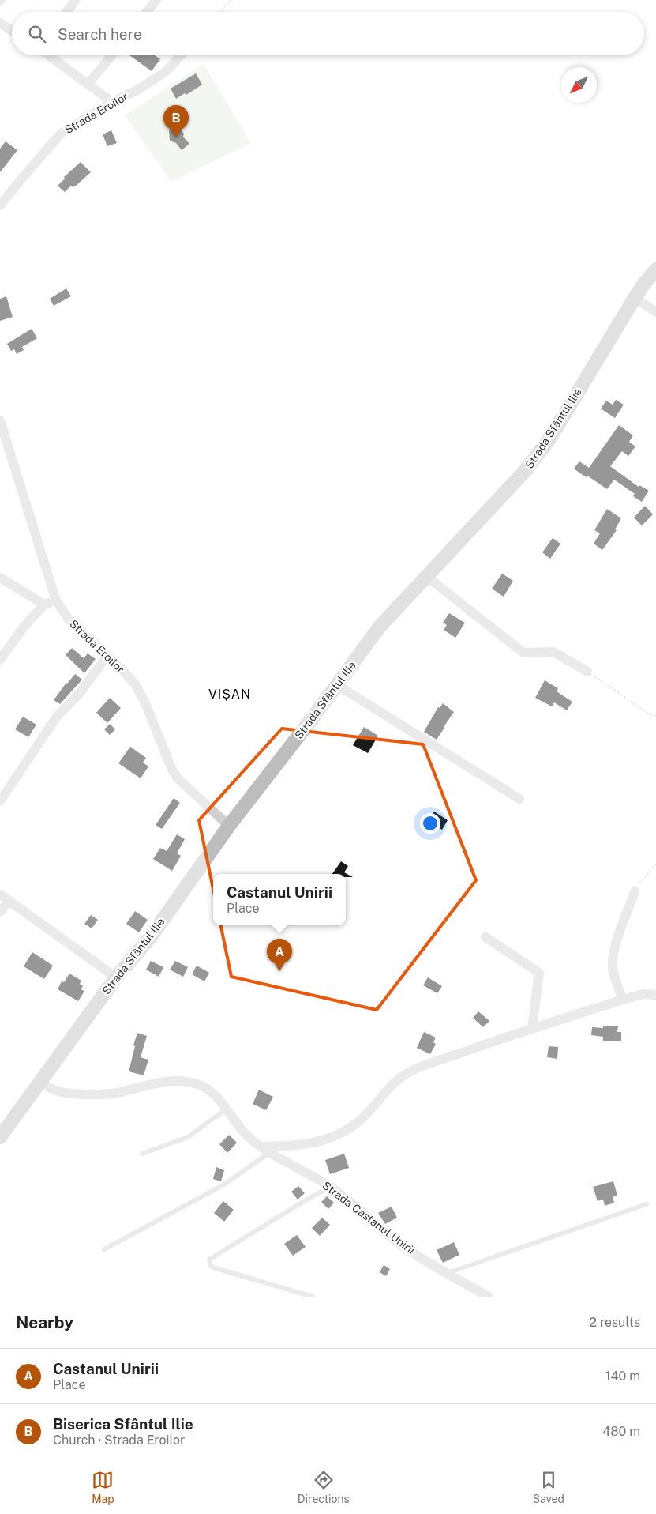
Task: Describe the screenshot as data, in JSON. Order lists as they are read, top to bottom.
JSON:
{
  "streets": {
    "street": ["Strada Eroilor", "Strada Sfântul Ilie", "Strada Castanul Unirii"]
  },
  "crossings": [
    ["Strada Eroilor", "Strada Sfântul Ilie"],
    ["Strada Sfântul Ilie", "Strada Castanul Unirii"]
  ],
  "districts": ["VIȘAN"],
  "north": "bottom left",
  "page": {
    "search": "Search here",
    "pins": ["B", "A"],
    "popup": ["Castanul Unirii", "Place"],
    "heading": ["Nearby", "2 results"],
    "list": [
      {
        "mark": "A",
        "name": "Castanul Unirii",
        "note": "Place",
        "value": "140 m"
      },
      {
        "mark": "B",
        "name": "Biserica Sfântul Ilie",
        "note": "Church · Strada Eroilor",
        "value": "480 m"
      }
    ],
    "nav": ["Map", "Directions", "Saved"]
  }
}
